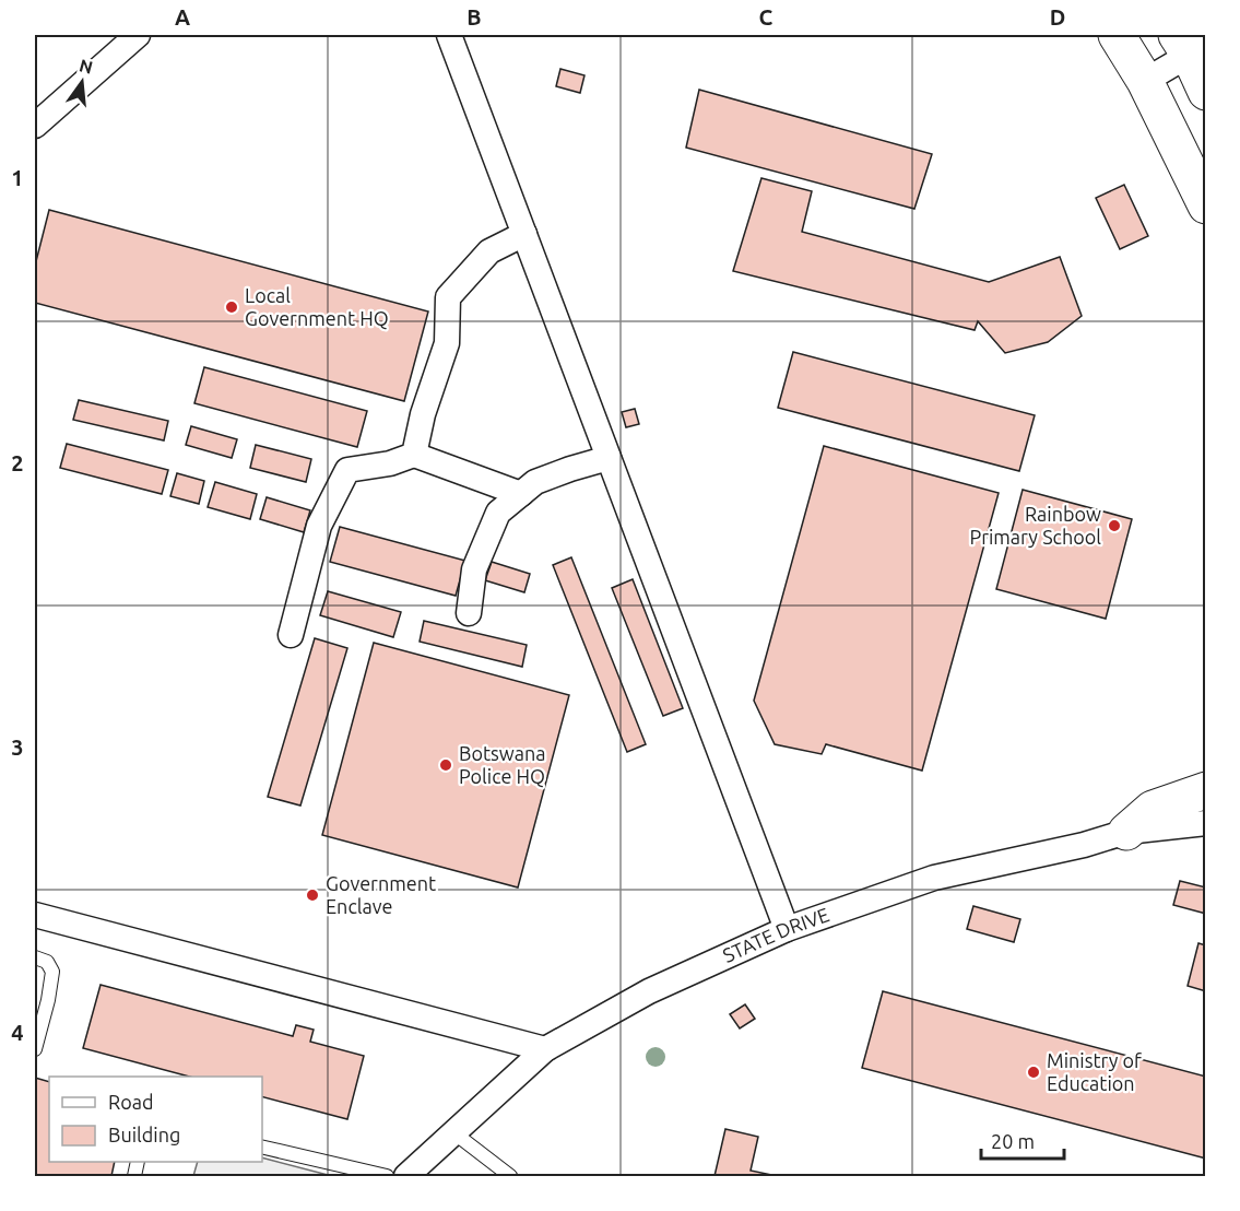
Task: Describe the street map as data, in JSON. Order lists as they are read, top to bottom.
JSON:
{
  "streets": {
    "street": ["STATE DRIVE"]
  },
  "places": [
    "Local Government HQ",
    "Rainbow Primary School",
    "Botswana Police HQ",
    "Government Enclave",
    "Ministry of Education"
  ],
  "legend": ["Road", "Building"],
  "scale_bar": "20 m",
  "north": "top",
  "grid": {
    "columns": [
      "A",
      "B",
      "C",
      "D"
    ],
    "rows": [
      "1",
      "2",
      "3",
      "4"
    ]
  }
}
